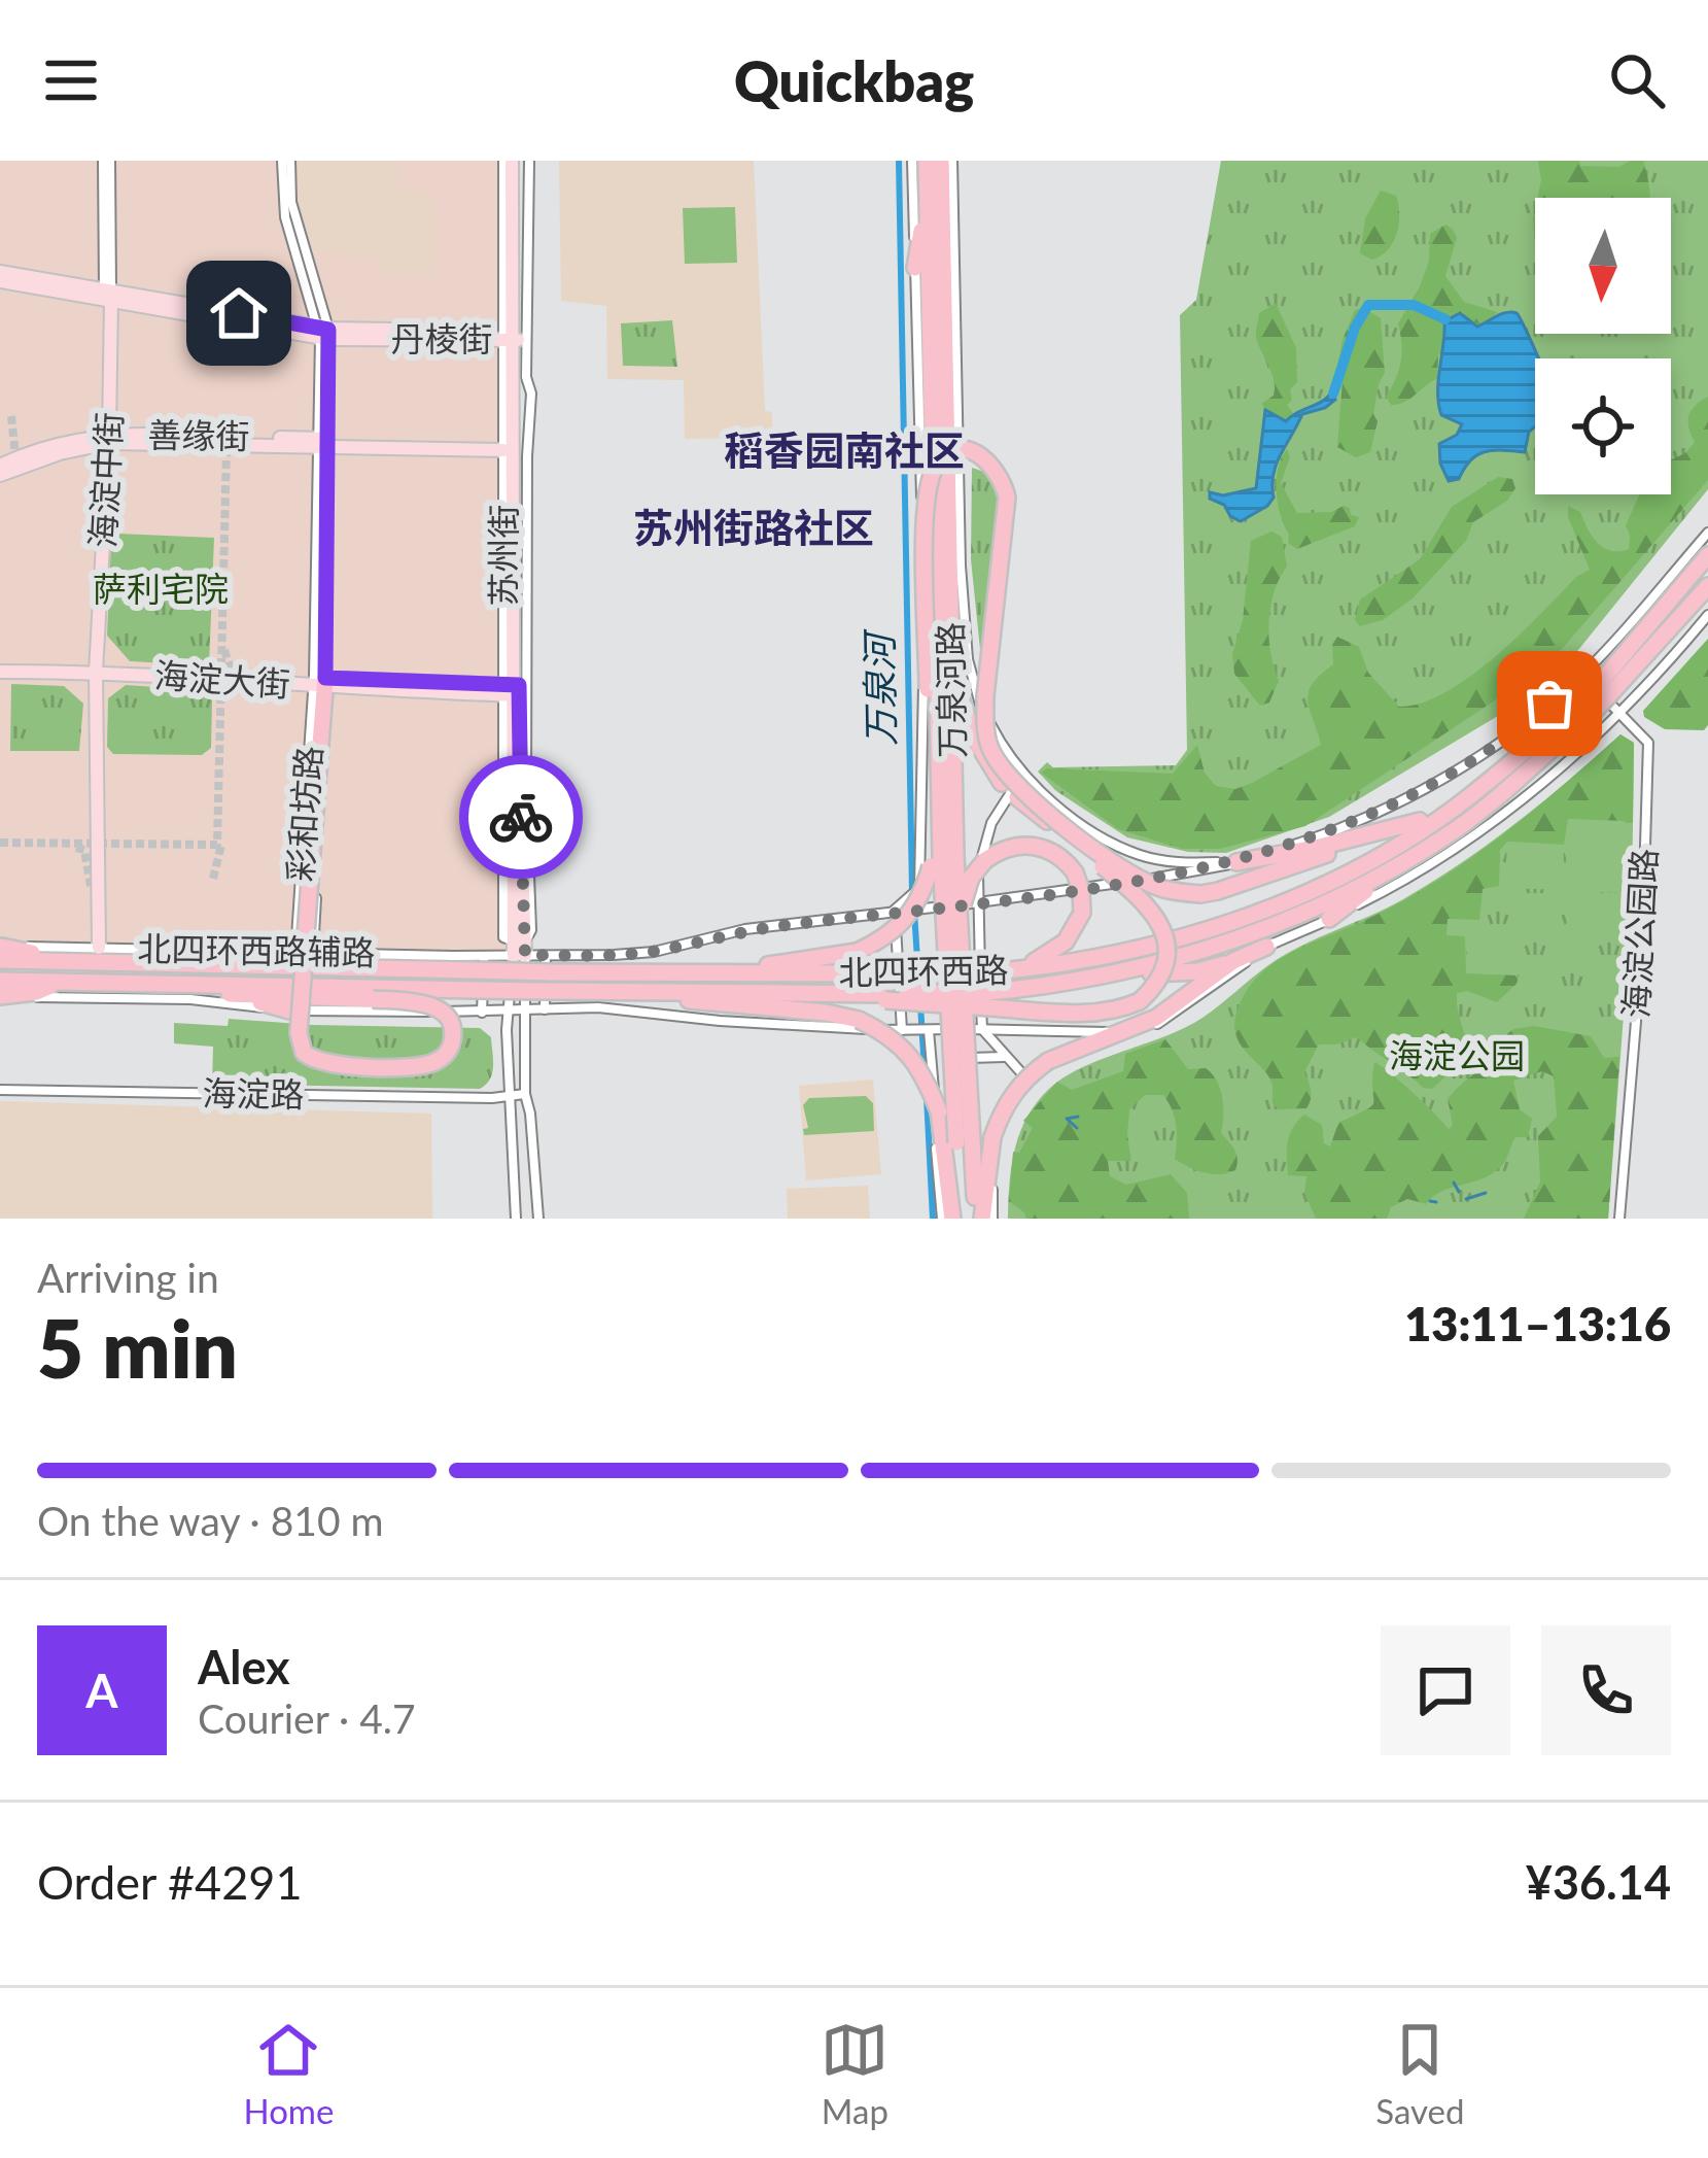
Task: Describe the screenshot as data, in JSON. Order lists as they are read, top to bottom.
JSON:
{
  "streets": {
    "highway": ["万泉河路", "北四环西路"],
    "main road": [
      "丹棱街",
      "善缘街",
      "海淀中街",
      "苏州街",
      "海淀大街"
    ],
    "street": [
      "彩和坊路",
      "海淀公园路",
      "北四环西路辅路",
      "海淀路"
    ]
  },
  "crossings": [
    ["丹棱街", "海淀中街"],
    ["丹棱街", "苏州街"],
    ["丹棱街", "彩和坊路"],
    ["善缘街", "海淀中街"],
    ["善缘街", "苏州街"],
    ["善缘街", "彩和坊路"],
    ["海淀中街", "海淀大街"],
    ["海淀中街", "北四环西路辅路"],
    ["苏州街", "海淀大街"],
    ["苏州街", "北四环西路辅路"],
    ["苏州街", "北四环西路"],
    ["海淀大街", "彩和坊路"],
    ["万泉河路", "北四环西路"],
    ["彩和坊路", "北四环西路辅路"],
    ["海淀公园路", "北四环西路"],
    ["北四环西路辅路", "北四环西路"]
  ],
  "districts": ["稻香园南社区", "苏州街路社区"],
  "water": ["万泉河"],
  "parks": ["萨利宅院", "海淀公园"],
  "north": "bottom",
  "page": {
    "header": "Quickbag",
    "heading": ["5 min", "Arriving in", "13:11–13:16"],
    "panel": [
      "Alex",
      "Courier · 4.7",
      "Order #4291",
      "¥36.14"
    ],
    "bar": "On the way · 810 m",
    "round": "A",
    "tabs": ["Home", "Map", "Saved"]
  }
}
